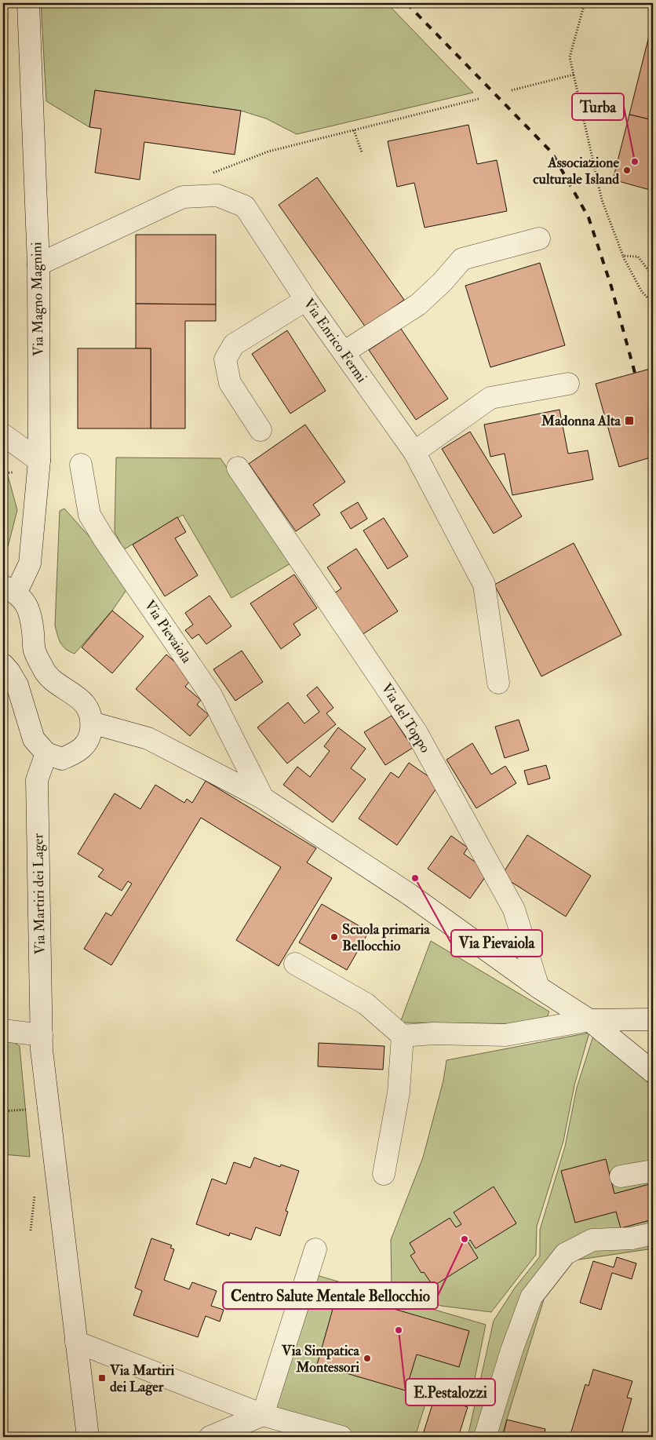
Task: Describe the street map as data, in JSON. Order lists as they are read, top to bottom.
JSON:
{
  "streets": {
    "street": [
      "Via Magno Magnini",
      "Via Enrico Fermi",
      "Via Pievaiola",
      "Via del Toppo",
      "Via Martiri dei Lager"
    ]
  },
  "crossings": [
    ["Via Magno Magnini", "Via Enrico Fermi"]
  ],
  "places": {
    "other": [
      "Turba",
      "Associazione culturale Island",
      "Via Pievaiola",
      "Scuola primaria Bellocchio",
      "Centro Salute Mentale Bellocchio",
      "E.Pestalozzi",
      "Via Simpatica Montessori"
    ],
    "transit": ["Madonna Alta", "Via Martiri dei Lager"]
  }
}
